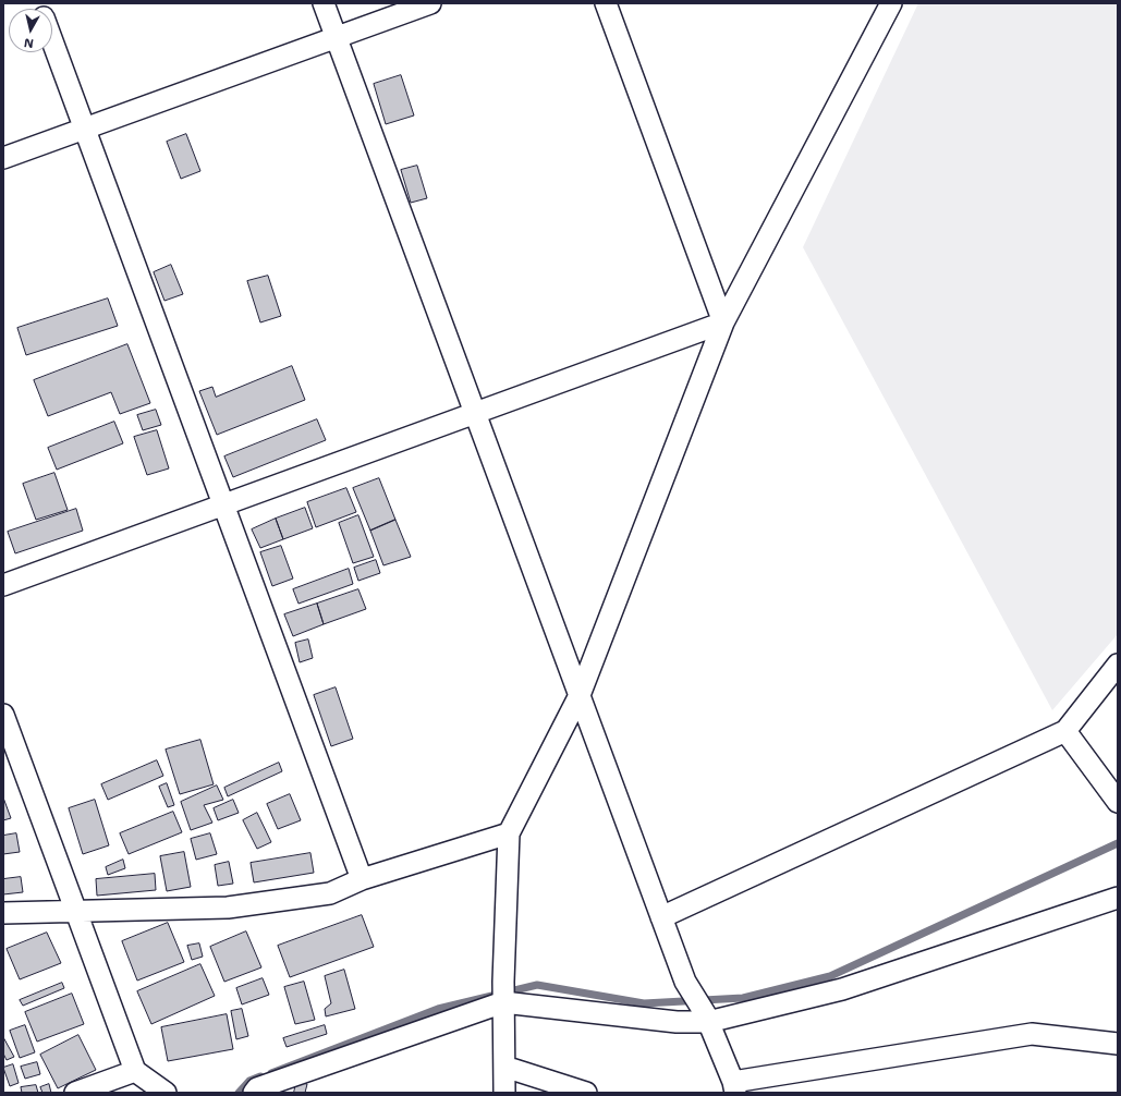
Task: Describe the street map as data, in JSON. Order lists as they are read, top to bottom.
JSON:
{
  "north": "bottom"
}
